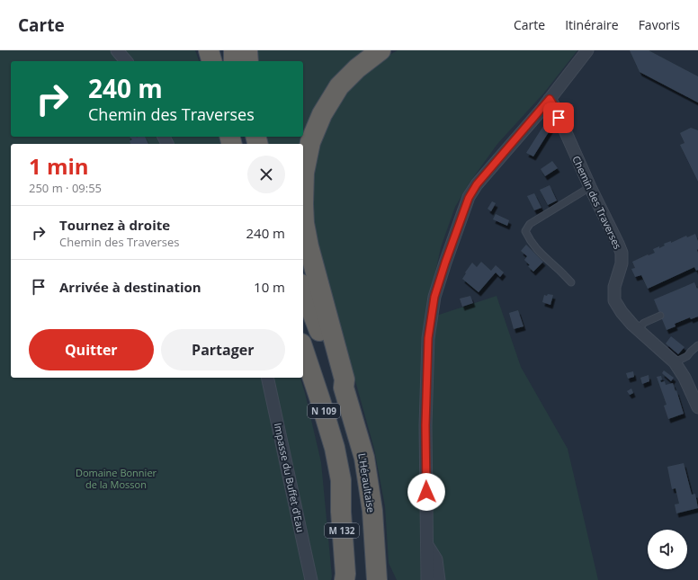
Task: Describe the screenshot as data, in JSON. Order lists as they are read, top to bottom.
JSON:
{
  "streets": {
    "highway": ["N 109", "L'Héraultaise", "M 132"],
    "street": ["Chemin des Traverses", "Impasse du Buffet d'Eau"]
  },
  "crossings": [
    ["N 109", "L'Héraultaise"],
    ["N 109", "M 132"],
    ["L'Héraultaise", "M 132"]
  ],
  "parks": ["Domaine Bonnier de la Mosson"],
  "page": {
    "header": "Carte",
    "nav": ["Carte", "Itinéraire", "Favoris"],
    "turn": ["240 m", "Chemin des Traverses"],
    "heading": ["1 min", "250 m · 09:55"],
    "list": [
      {
        "name": "Tournez à droite",
        "note": "Chemin des Traverses",
        "value": "240 m"
      },
      {
        "name": "Arrivée à destination",
        "value": "10 m"
      }
    ],
    "buttons": ["Quitter", "Partager"]
  }
}
